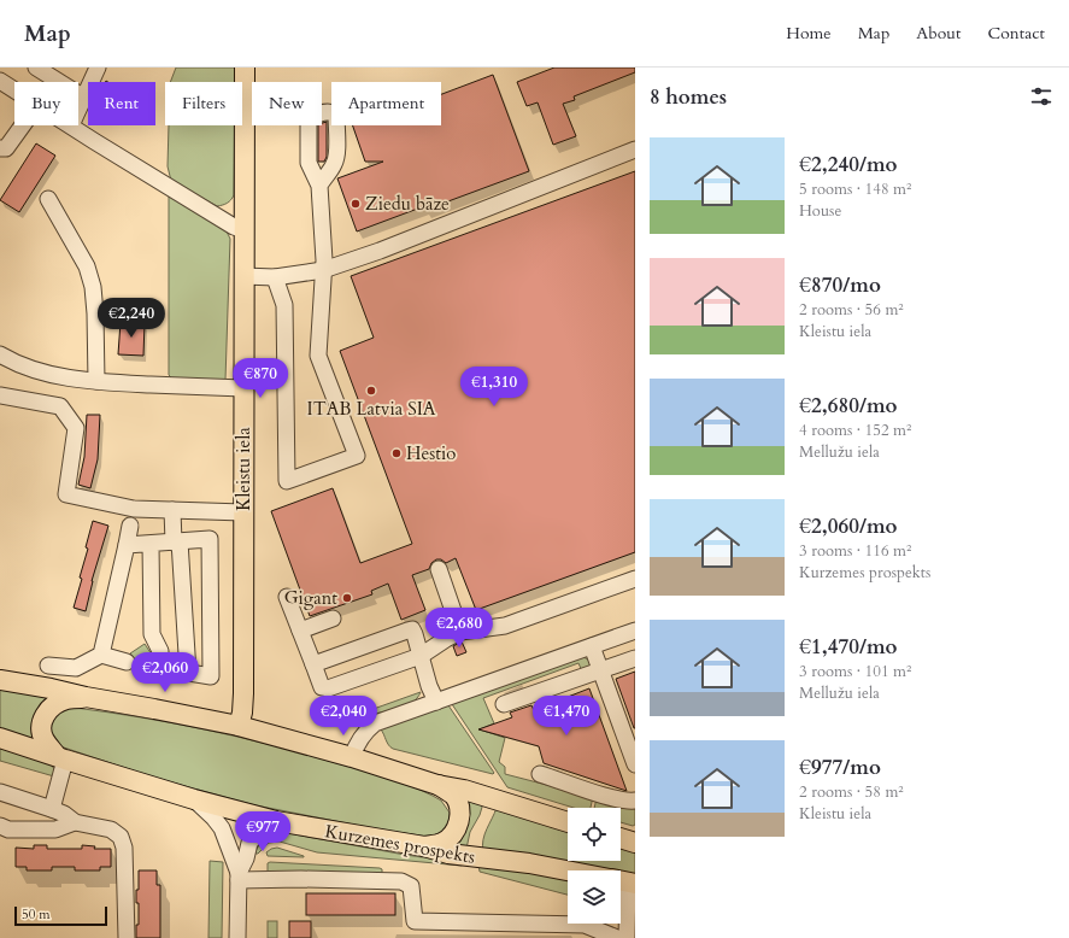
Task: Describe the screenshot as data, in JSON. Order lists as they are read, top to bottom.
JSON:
{
  "streets": {
    "main road": ["Kleistu iela", "Kurzemes prospekts"]
  },
  "places": [
    "Ziedu bāze",
    "ITAB Latvia SIA",
    "Hestio",
    "Gigant"
  ],
  "scale_bar": "50 m",
  "page": {
    "header": "Map",
    "nav": [
      "Home",
      "Map",
      "About",
      "Contact"
    ],
    "heading": "8 homes",
    "chip": [
      "Buy",
      "Rent",
      "Filters",
      "New",
      "Apartment"
    ],
    "list": [
      {
        "name": "€2,240/mo",
        "note": "5 rooms · 148 m² · House"
      },
      {
        "name": "€870/mo",
        "note": "2 rooms · 56 m² · Kleistu iela"
      },
      {
        "name": "€2,680/mo",
        "note": "4 rooms · 152 m² · Mellužu iela"
      },
      {
        "name": "€2,060/mo",
        "note": "3 rooms · 116 m² · Kurzemes prospekts"
      },
      {
        "name": "€1,470/mo",
        "note": "3 rooms · 101 m² · Mellužu iela"
      },
      {
        "name": "€977/mo",
        "note": "2 rooms · 58 m² · Kleistu iela"
      }
    ],
    "price": [
      "€2,240",
      "€870",
      "€1,310",
      "€2,680",
      "€2,060",
      "€2,040",
      "€1,470",
      "€977"
    ],
    "scale": "50 m"
  }
}
